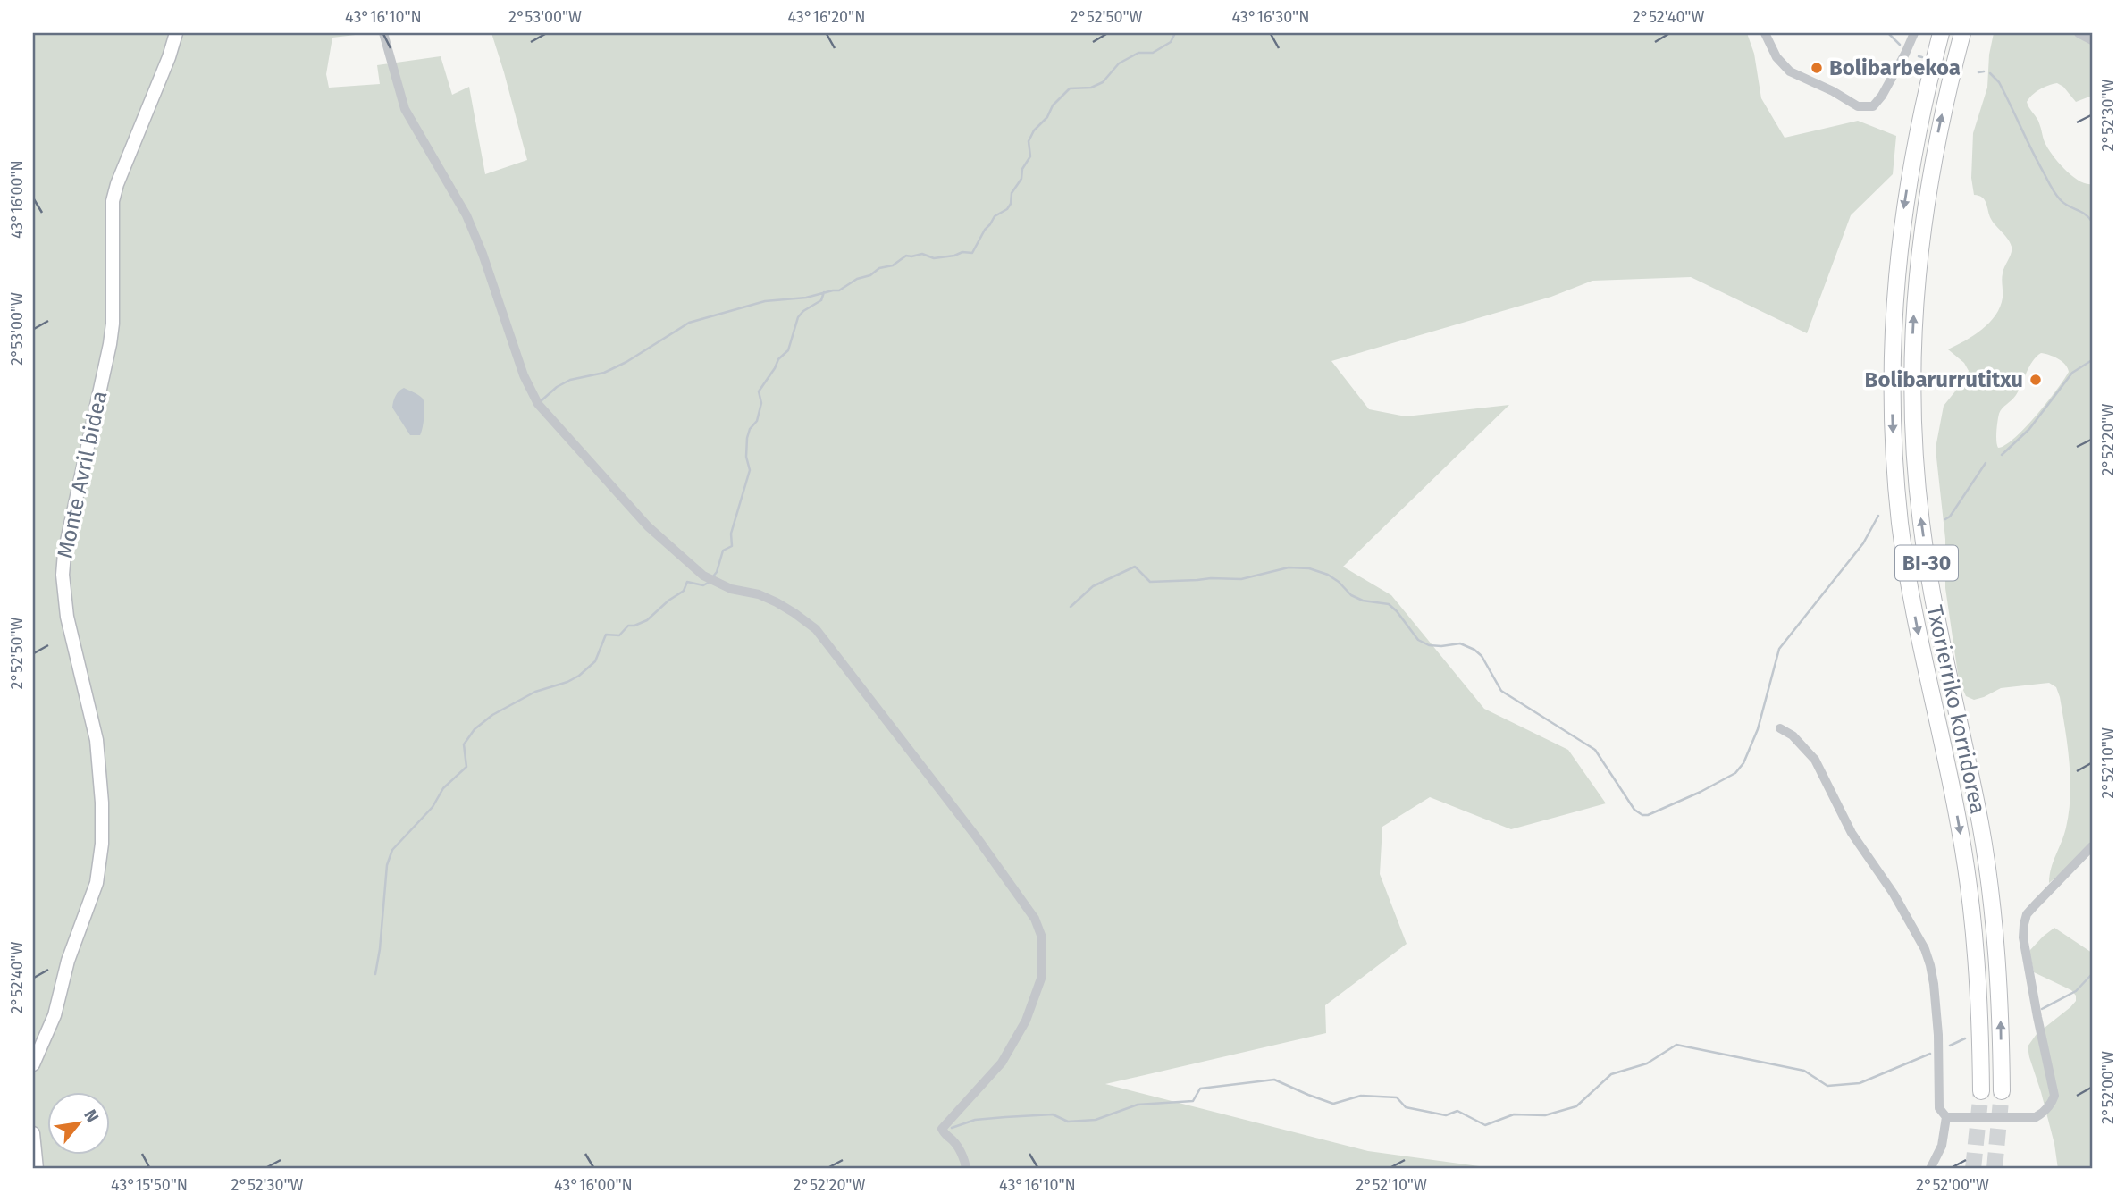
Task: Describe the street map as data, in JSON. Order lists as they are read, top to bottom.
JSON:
{
  "streets": {
    "highway": ["BI-30", "Txorierriko korridorea"],
    "street": ["Monte Avril bidea"]
  },
  "places": ["Bolibarbekoa", "Bolibarurrutitxu"],
  "north": "top right",
  "coordinates": [
    "43°16'10\"N",
    "2°53'00\"W",
    "43°16'20\"N",
    "2°52'50\"W",
    "43°16'30\"N",
    "2°52'40\"W",
    "2°52'30\"W",
    "43°16'00\"N",
    "2°52'20\"W",
    "2°52'10\"W",
    "2°52'00\"W",
    "43°15'50\"N"
  ]
}
